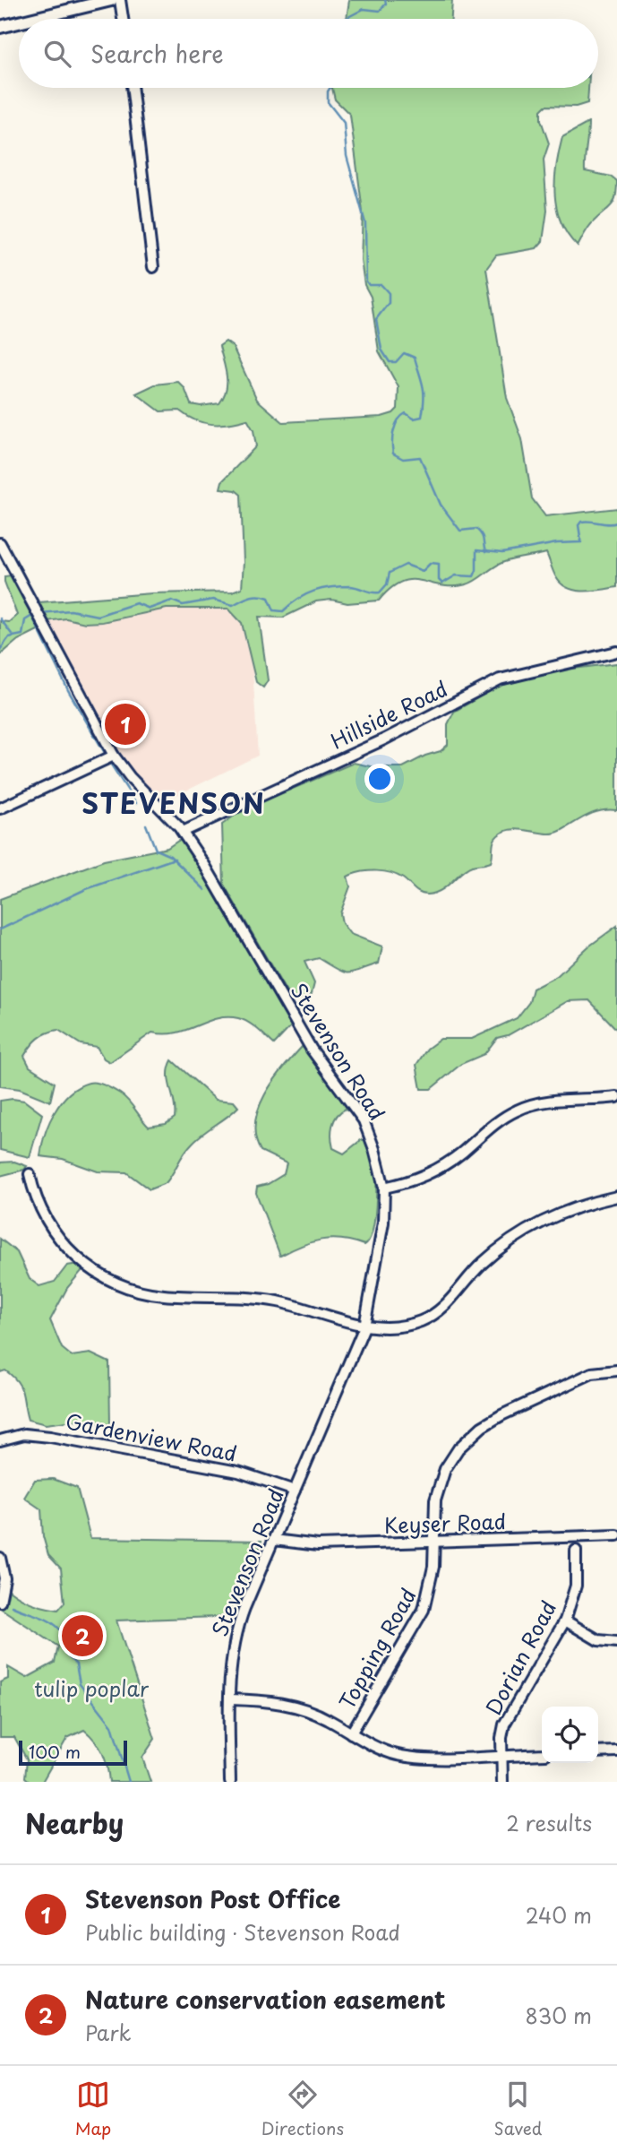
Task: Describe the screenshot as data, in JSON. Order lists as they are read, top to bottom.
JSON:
{
  "streets": {
    "street": [
      "Hillside Road",
      "Stevenson Road",
      "Gardenview Road",
      "Keyser Road",
      "Topping Road",
      "Dorian Road"
    ]
  },
  "crossings": [
    ["Hillside Road", "Stevenson Road"],
    ["Stevenson Road", "Gardenview Road"],
    ["Stevenson Road", "Keyser Road"],
    ["Keyser Road", "Topping Road"]
  ],
  "districts": ["STEVENSON"],
  "parks": ["tulip poplar"],
  "scale_bar": "100 m",
  "page": {
    "search": "Search here",
    "pins": ["1", "2"],
    "scale": "100 m",
    "heading": ["Nearby", "2 results"],
    "list": [
      {
        "mark": "1",
        "name": "Stevenson Post Office",
        "note": "Public building · Stevenson Road",
        "value": "240 m"
      },
      {
        "mark": "2",
        "name": "Nature conservation easement",
        "note": "Park",
        "value": "830 m"
      }
    ],
    "nav": ["Map", "Directions", "Saved"]
  }
}
